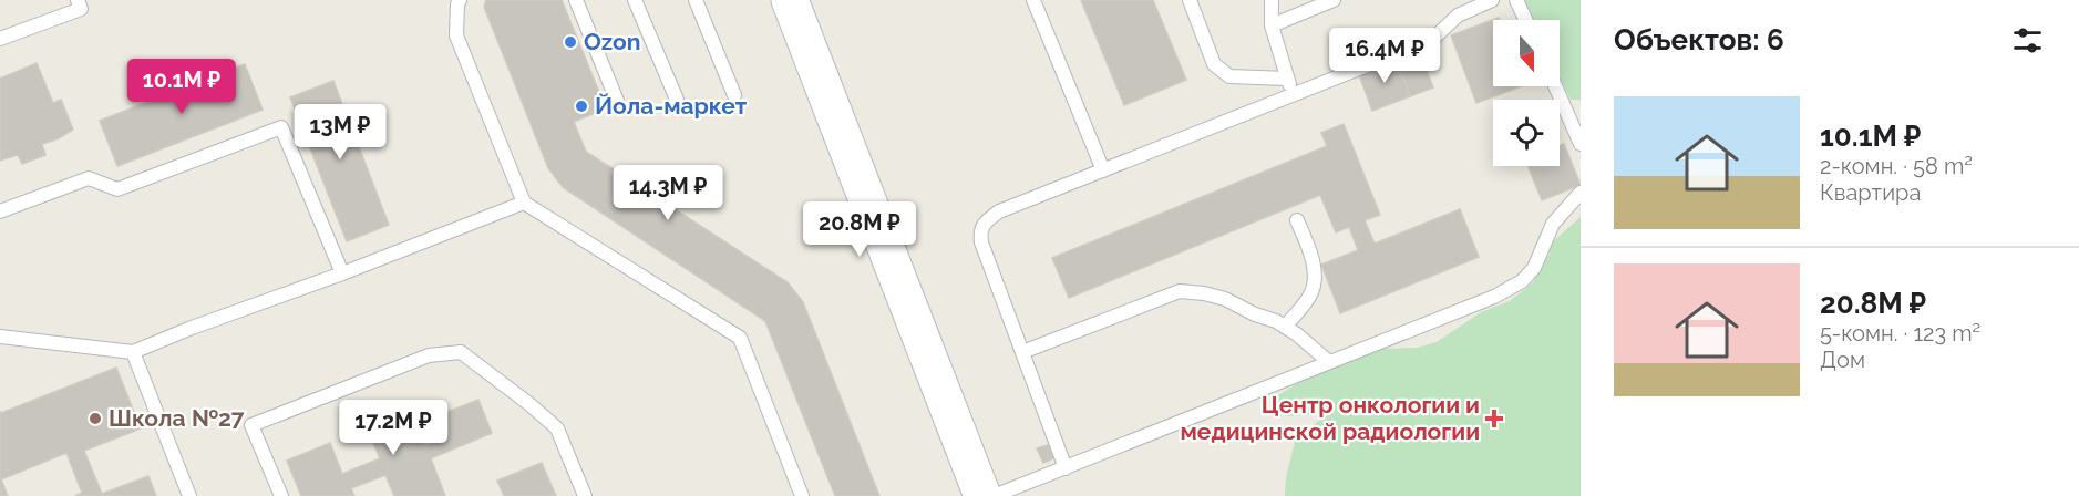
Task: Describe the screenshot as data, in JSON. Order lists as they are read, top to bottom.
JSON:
{
  "places": {
    "other": ["Ozon", "Йола-маркет", "Школа №27"],
    "health": ["Центр онкологии и медицинской радиологии"]
  },
  "north": "bottom",
  "page": {
    "heading": "Объектов: 6",
    "price": [
      "16.4M ₽",
      "10.1M ₽",
      "13M ₽",
      "14.3M ₽",
      "20.8M ₽",
      "17.2M ₽"
    ],
    "list": [
      {
        "name": "10.1M ₽",
        "note": "2-комн. · 58 m² · Квартира"
      },
      {
        "name": "20.8M ₽",
        "note": "5-комн. · 123 m² · Дом"
      }
    ]
  }
}
